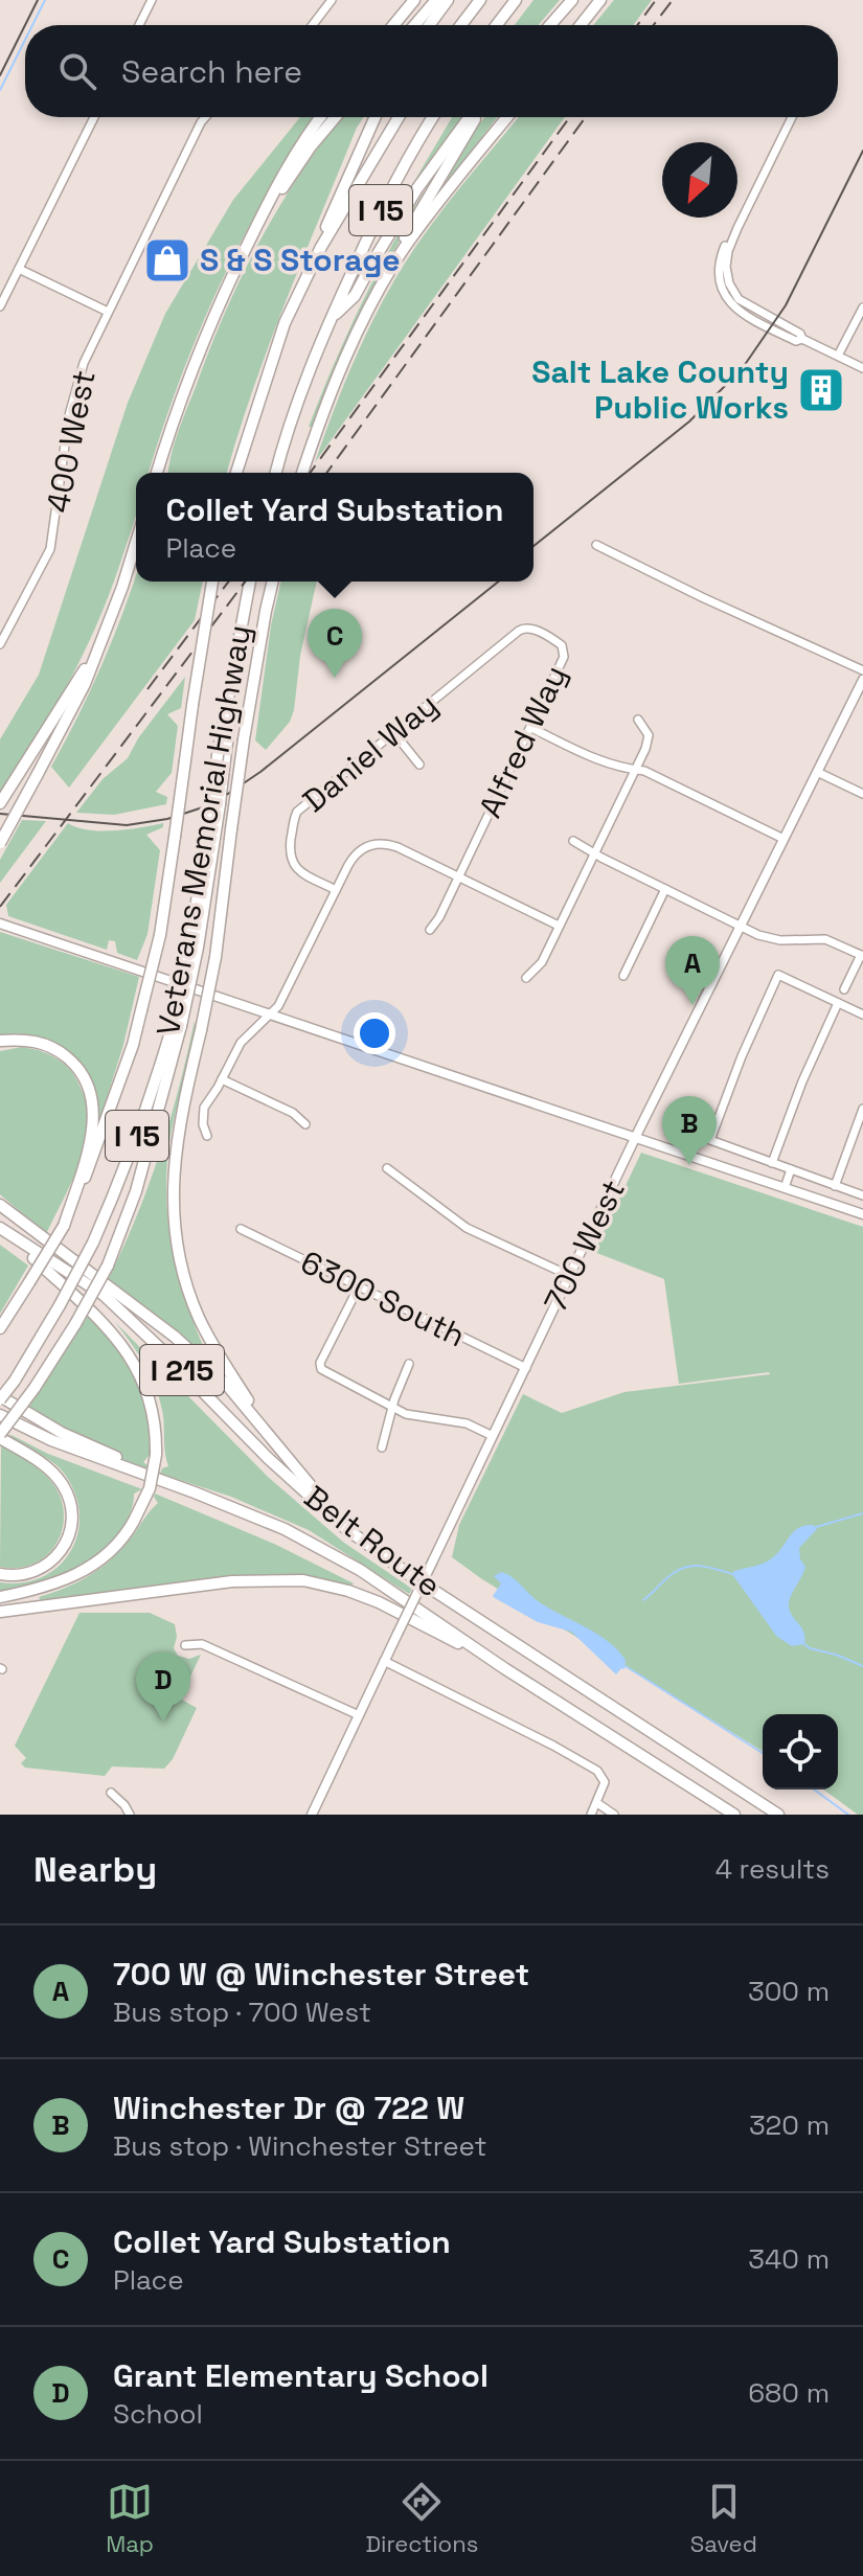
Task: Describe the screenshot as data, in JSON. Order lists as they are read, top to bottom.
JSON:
{
  "streets": {
    "highway": [
      "I 15",
      "Veterans Memorial Highway",
      "I 215",
      "Belt Route"
    ],
    "main road": ["700 West"],
    "street": [
      "400 West",
      "Alfred Way",
      "Daniel Way",
      "6300 South"
    ]
  },
  "crossings": [
    ["Alfred Way", "Daniel Way"],
    ["700 West", "6300 South"]
  ],
  "places": {
    "shop": ["S & S Storage"],
    "building": ["Salt Lake County Public Works"]
  },
  "north": "bottom left",
  "page": {
    "search": "Search here",
    "popup": ["Collet Yard Substation", "Place"],
    "pins": [
      "C",
      "A",
      "B",
      "D"
    ],
    "heading": ["Nearby", "4 results"],
    "list": [
      {
        "mark": "A",
        "name": "700 W @ Winchester Street",
        "note": "Bus stop · 700 West",
        "value": "300 m"
      },
      {
        "mark": "B",
        "name": "Winchester Dr @ 722 W",
        "note": "Bus stop · Winchester Street",
        "value": "320 m"
      },
      {
        "mark": "C",
        "name": "Collet Yard Substation",
        "note": "Place",
        "value": "340 m"
      },
      {
        "mark": "D",
        "name": "Grant Elementary School",
        "note": "School",
        "value": "680 m"
      }
    ],
    "nav": ["Map", "Directions", "Saved"]
  }
}
